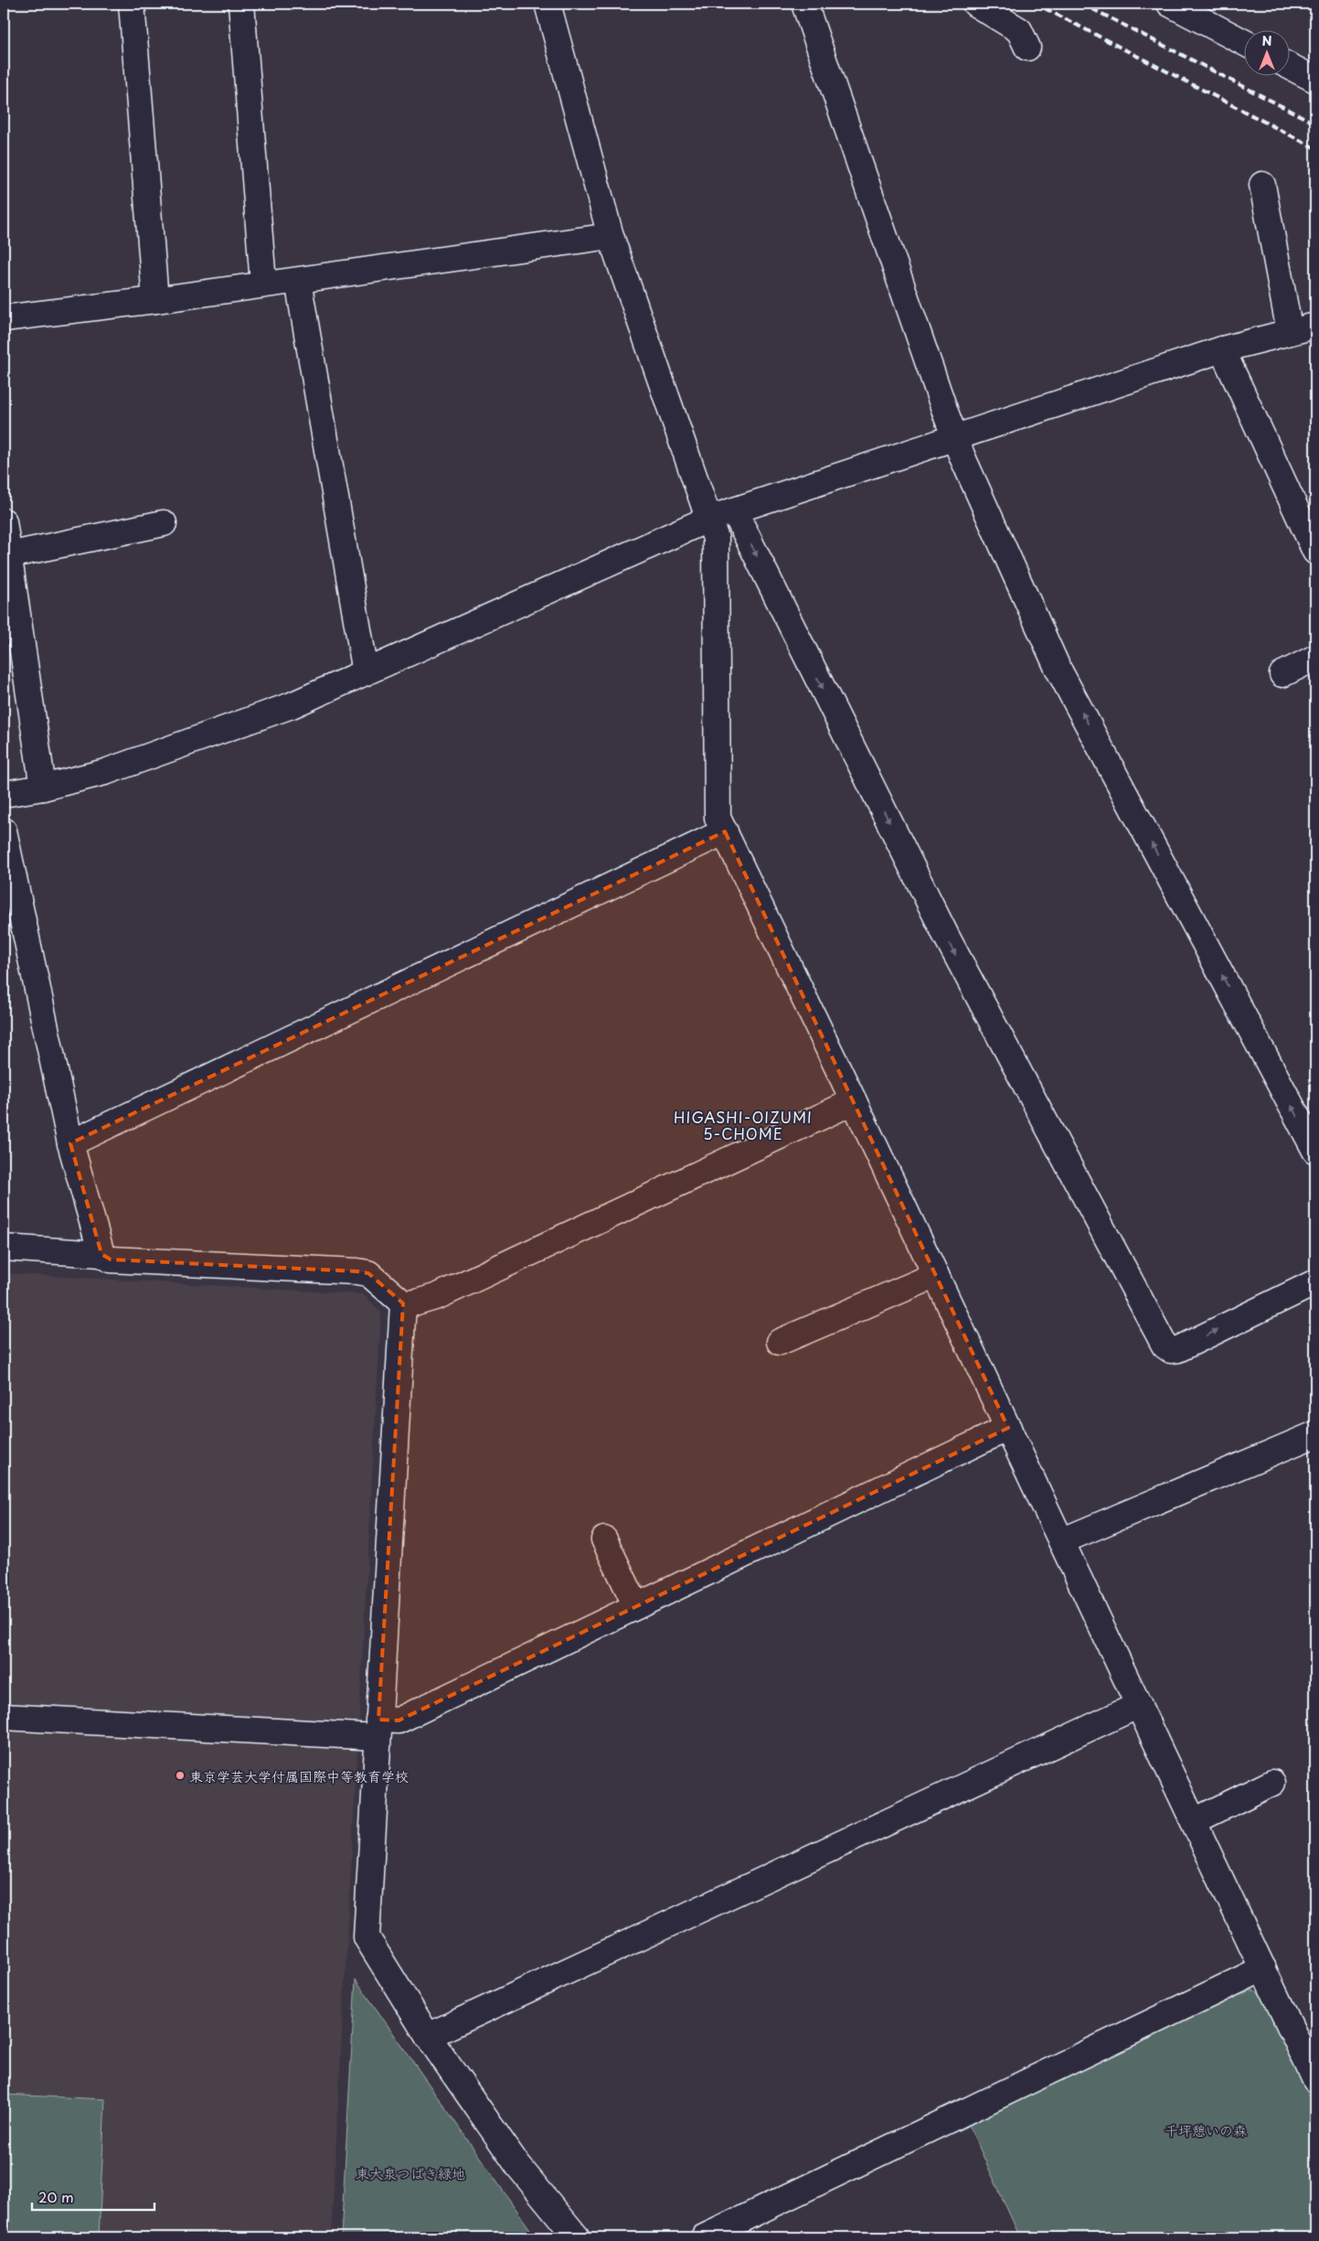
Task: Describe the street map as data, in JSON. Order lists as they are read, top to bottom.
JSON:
{
  "districts": ["HIGASHI-OIZUMI 5-CHOME"],
  "parks": ["千坪憩いの森", "東大泉つばき緑地"],
  "places": ["東京学芸大学付属国際中等教育学校"],
  "scale_bar": "20 m",
  "north": "top"
}
